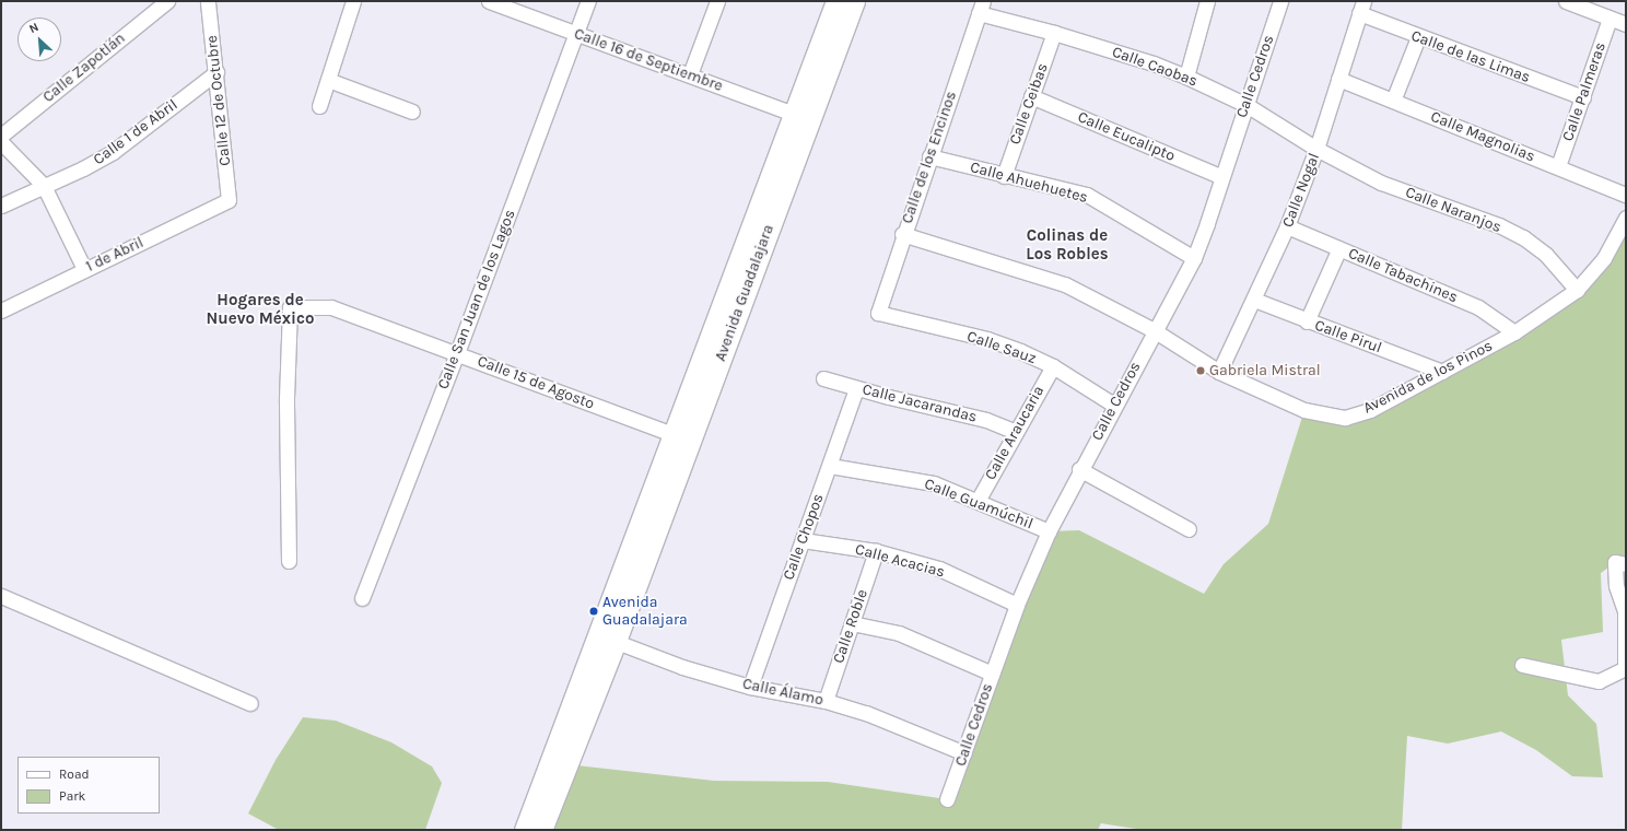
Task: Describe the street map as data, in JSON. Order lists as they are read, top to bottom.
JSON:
{
  "streets": {
    "street": [
      "Calle de las Limas",
      "Calle 16 de Septiembre",
      "Calle Caobas",
      "Calle Zapotlán",
      "Calle Cedros",
      "Calle Palmeras",
      "Calle 12 de Octubre",
      "Calle Ceibas",
      "Calle 1 de Abril",
      "Calle Eucalipto",
      "Calle Magnolias",
      "Calle de los Encinos",
      "Calle Ahuehuetes",
      "Calle Nogal",
      "Calle Naranjos",
      "1 de Abril",
      "Calle Tabachines",
      "Avenida Guadalajara",
      "Calle San Juan de los Lagos",
      "Calle Pirul",
      "Calle Sauz",
      "Avenida de los Pinos",
      "Calle 15 de Agosto",
      "Calle Jacarandas",
      "Calle Araucaria",
      "Calle Guamúchil",
      "Calle Chopos",
      "Calle Acacias",
      "Calle Roble",
      "Calle Álamo"
    ]
  },
  "crossings": [
    ["Calle de las Limas", "Calle Palmeras"],
    ["Calle de las Limas", "Calle Nogal"],
    ["Calle 16 de Septiembre", "Avenida Guadalajara"],
    ["Calle 16 de Septiembre", "Calle San Juan de los Lagos"],
    ["Calle Caobas", "Calle Cedros"],
    ["Calle Caobas", "Calle Ceibas"],
    ["Calle Caobas", "Calle de los Encinos"],
    ["Calle Caobas", "Calle Nogal"],
    ["Calle Caobas", "Calle Naranjos"],
    ["Calle Cedros", "Calle Eucalipto"],
    ["Calle Cedros", "Calle Ahuehuetes"],
    ["Calle Cedros", "Calle Sauz"],
    ["Calle Cedros", "Avenida de los Pinos"],
    ["Calle Cedros", "Calle Guamúchil"],
    ["Calle Cedros", "Calle Acacias"],
    ["Calle Cedros", "Calle Álamo"],
    ["Calle Palmeras", "Calle Magnolias"],
    ["Calle 12 de Octubre", "Calle 1 de Abril"],
    ["Calle 12 de Octubre", "1 de Abril"],
    ["Calle Ceibas", "Calle Eucalipto"],
    ["Calle Ceibas", "Calle Ahuehuetes"],
    ["Calle Magnolias", "Calle Nogal"],
    ["Calle de los Encinos", "Calle Ahuehuetes"],
    ["Calle de los Encinos", "Calle Sauz"],
    ["Calle de los Encinos", "Avenida de los Pinos"],
    ["Calle Nogal", "Calle Naranjos"],
    ["Calle Nogal", "Calle Tabachines"],
    ["Calle Nogal", "Calle Pirul"],
    ["Calle Nogal", "Avenida de los Pinos"],
    ["Calle Naranjos", "Avenida de los Pinos"],
    ["Calle Tabachines", "Avenida de los Pinos"],
    ["Avenida Guadalajara", "Calle 15 de Agosto"],
    ["Avenida Guadalajara", "Calle Álamo"],
    ["Calle San Juan de los Lagos", "Calle 15 de Agosto"],
    ["Calle Pirul", "Avenida de los Pinos"],
    ["Calle Sauz", "Calle Araucaria"],
    ["Calle Jacarandas", "Calle Araucaria"],
    ["Calle Jacarandas", "Calle Chopos"],
    ["Calle Araucaria", "Calle Guamúchil"],
    ["Calle Guamúchil", "Calle Chopos"],
    ["Calle Chopos", "Calle Acacias"],
    ["Calle Chopos", "Calle Álamo"],
    ["Calle Acacias", "Calle Roble"],
    ["Calle Roble", "Calle Álamo"]
  ],
  "districts": ["Colinas de Los Robles", "Hogares de Nuevo México"],
  "places": ["Gabriela Mistral", "Avenida Guadalajara"],
  "legend": ["Road", "Park"],
  "north": "top left"
}
